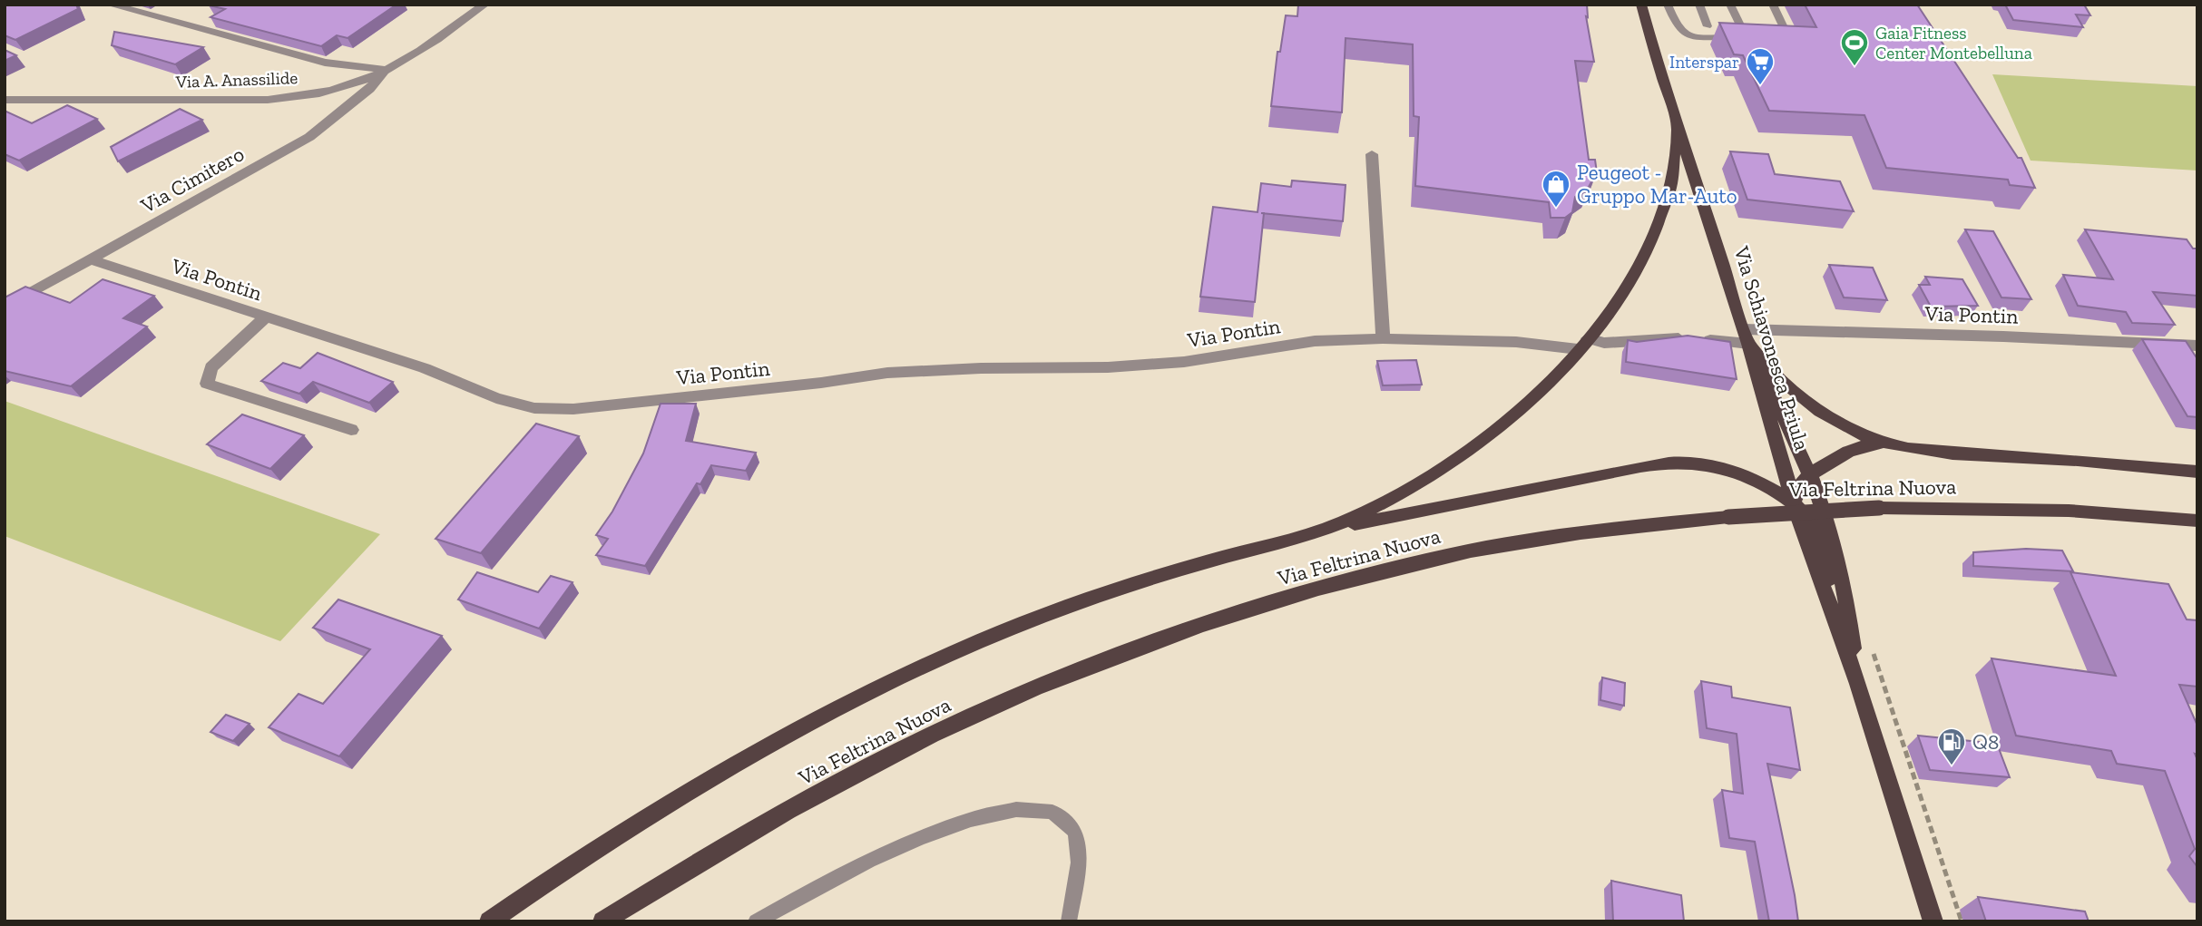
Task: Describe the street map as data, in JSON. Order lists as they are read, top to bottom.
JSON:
{
  "streets": {
    "main road": ["Via Schiavonesca Priula", "Via Feltrina Nuova"],
    "street": ["Via A. Anassilide", "Via Cimitero", "Via Pontin"]
  },
  "crossings": [
    ["Via A. Anassilide", "Via Cimitero"],
    ["Via Cimitero", "Via Pontin"],
    ["Via Pontin", "Via Schiavonesca Priula"]
  ],
  "places": {
    "sports": ["Gaia Fitness Center Montebelluna"],
    "supermarket": ["Interspar"],
    "shop": ["Peugeot - Gruppo Mar-Auto"],
    "fuel station": ["Q8"]
  }
}
